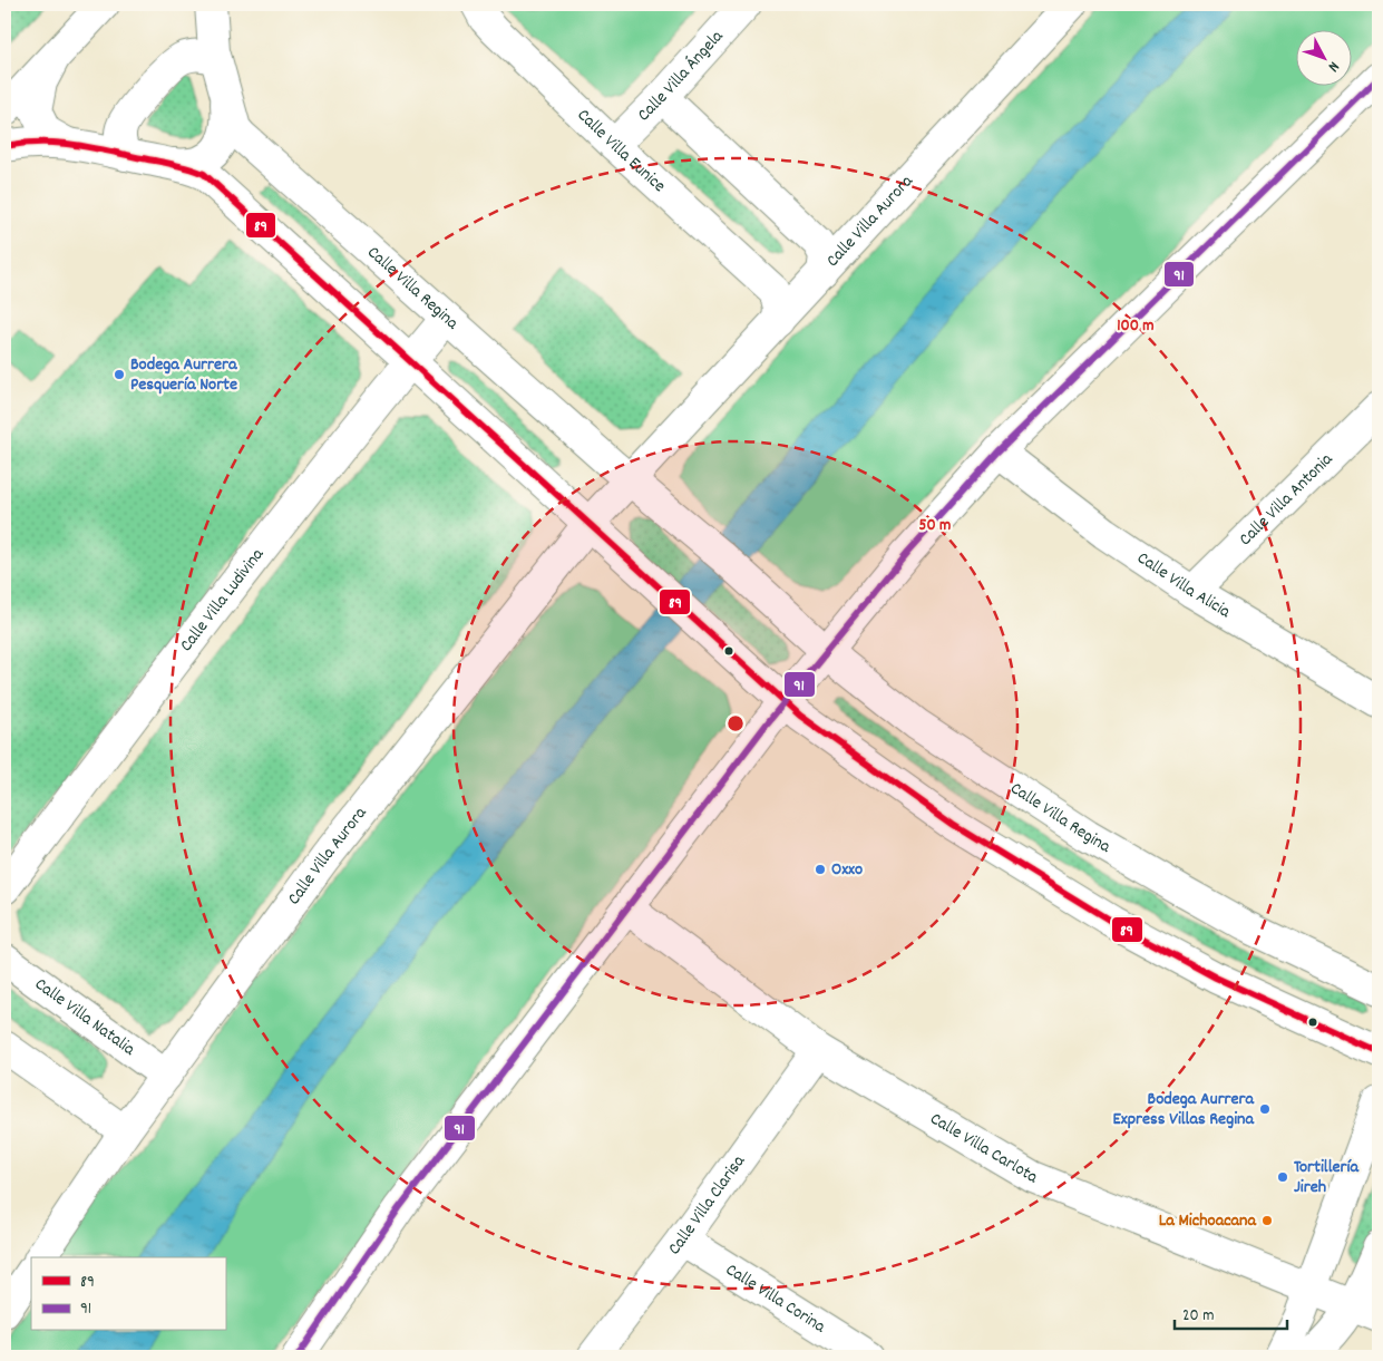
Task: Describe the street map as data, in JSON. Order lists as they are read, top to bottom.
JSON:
{
  "streets": {
    "street": [
      "Calle Villa Ángela",
      "Calle Villa Eunice",
      "Calle Villa Aurora",
      "Calle Villa Regina",
      "Calle Villa Antonia",
      "Calle Villa Alicia",
      "Calle Villa Ludivina",
      "Calle Villa Natalia",
      "Calle Villa Carlota",
      "Calle Villa Clarisa",
      "Calle Villa Corina"
    ]
  },
  "crossings": [
    ["Calle Villa Ángela", "Calle Villa Eunice"],
    ["Calle Villa Aurora", "Calle Villa Regina"],
    ["Calle Villa Aurora", "Calle Villa Natalia"],
    ["Calle Villa Regina", "Calle Villa Ludivina"],
    ["Calle Villa Antonia", "Calle Villa Alicia"],
    ["Calle Villa Carlota", "Calle Villa Clarisa"],
    ["Calle Villa Clarisa", "Calle Villa Corina"]
  ],
  "places": [
    "Bodega Aurrera Pesquería Norte",
    "Oxxo",
    "Bodega Aurrera Express Villas Regina",
    "Tortillería Jireh",
    "La Michoacana"
  ],
  "lines": ["transit line 91", "transit line 89"],
  "legend": ["89", "91"],
  "scale_bar": "20 m",
  "north": "bottom right",
  "rings": ["100 m", "50 m"]
}
